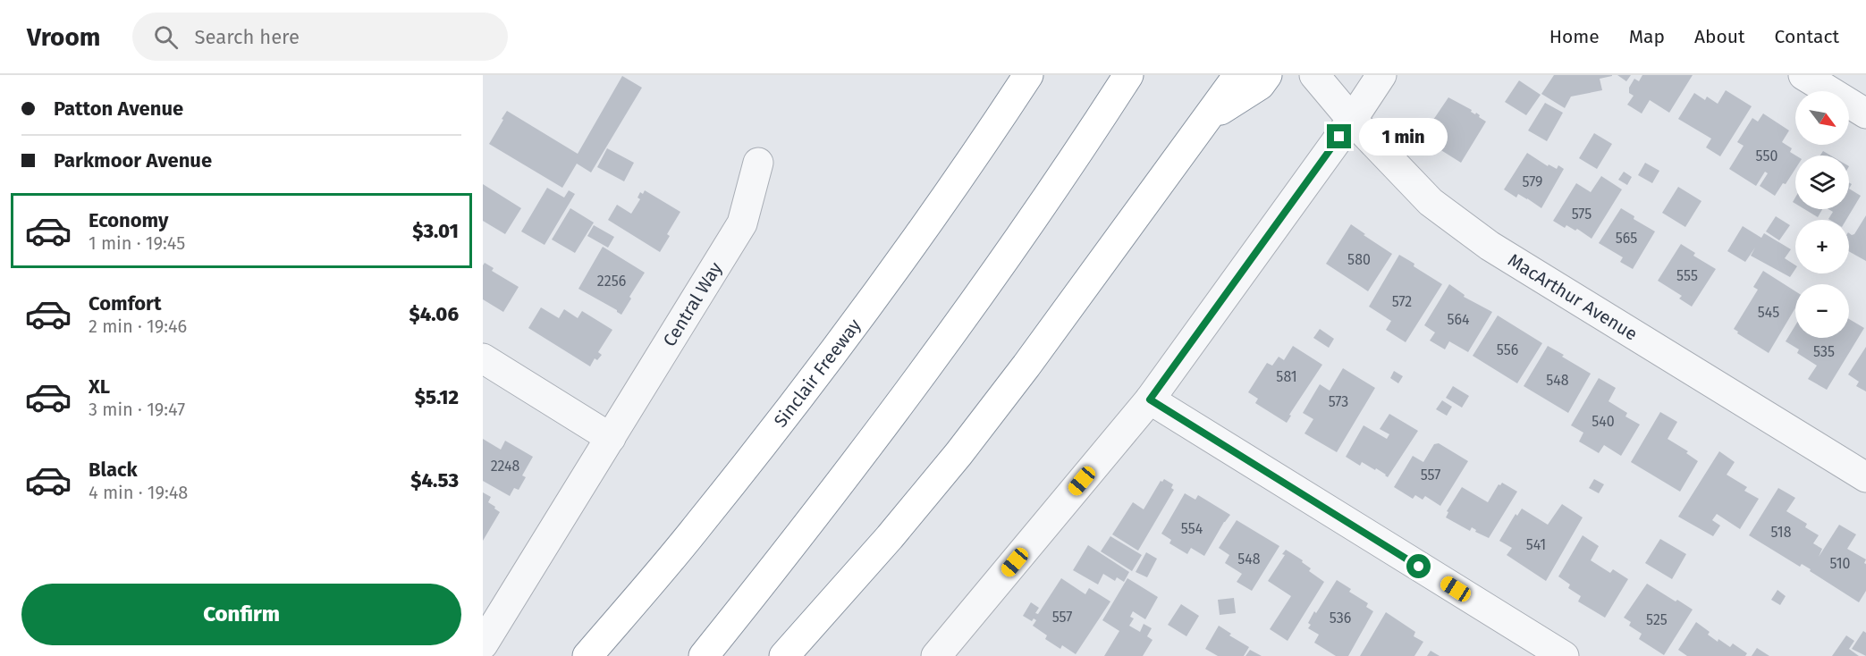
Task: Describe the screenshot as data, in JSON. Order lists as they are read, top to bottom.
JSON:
{
  "streets": {
    "highway": ["Sinclair Freeway"],
    "street": ["MacArthur Avenue", "Central Way"]
  },
  "house_numbers": [
    "550",
    "579",
    "575",
    "565",
    "580",
    "555",
    "2256",
    "572",
    "545",
    "564",
    "556",
    "535",
    "581",
    "548",
    "573",
    "540",
    "2248",
    "557",
    "554",
    "518",
    "541",
    "548",
    "510",
    "557",
    "536",
    "525"
  ],
  "north": "bottom right",
  "page": {
    "header": "Vroom",
    "search": "Search here",
    "nav": [
      "Home",
      "Map",
      "About",
      "Contact"
    ],
    "banner": ["Patton Avenue", "Parkmoor Avenue"],
    "map_buttons": ["+", "−"],
    "bubble": "1 min",
    "list": [
      {
        "name": "Economy",
        "note": "1 min · 19:45",
        "value": "$3.01"
      },
      {
        "name": "Comfort",
        "note": "2 min · 19:46",
        "value": "$4.06"
      },
      {
        "name": "XL",
        "note": "3 min · 19:47",
        "value": "$5.12"
      },
      {
        "name": "Black",
        "note": "4 min · 19:48",
        "value": "$4.53"
      }
    ],
    "buttons": "Confirm"
  }
}
